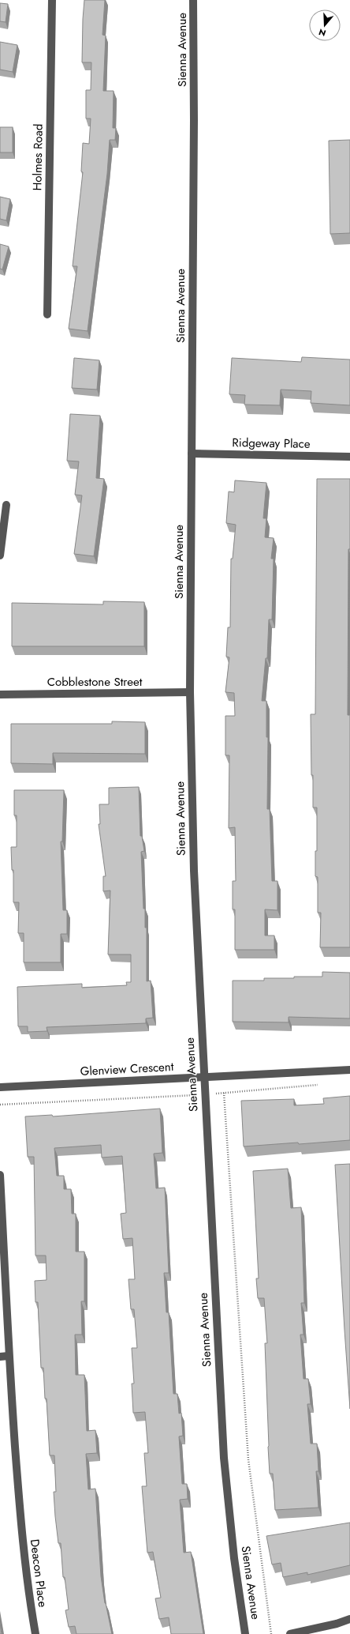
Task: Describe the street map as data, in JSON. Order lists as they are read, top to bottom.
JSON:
{
  "streets": {
    "street": [
      "Sienna Avenue",
      "Holmes Road",
      "Ridgeway Place",
      "Cobblestone Street",
      "Glenview Crescent",
      "Deacon Place"
    ]
  },
  "crossings": [
    ["Sienna Avenue", "Ridgeway Place"],
    ["Sienna Avenue", "Cobblestone Street"],
    ["Sienna Avenue", "Glenview Crescent"]
  ],
  "north": "bottom"
}
